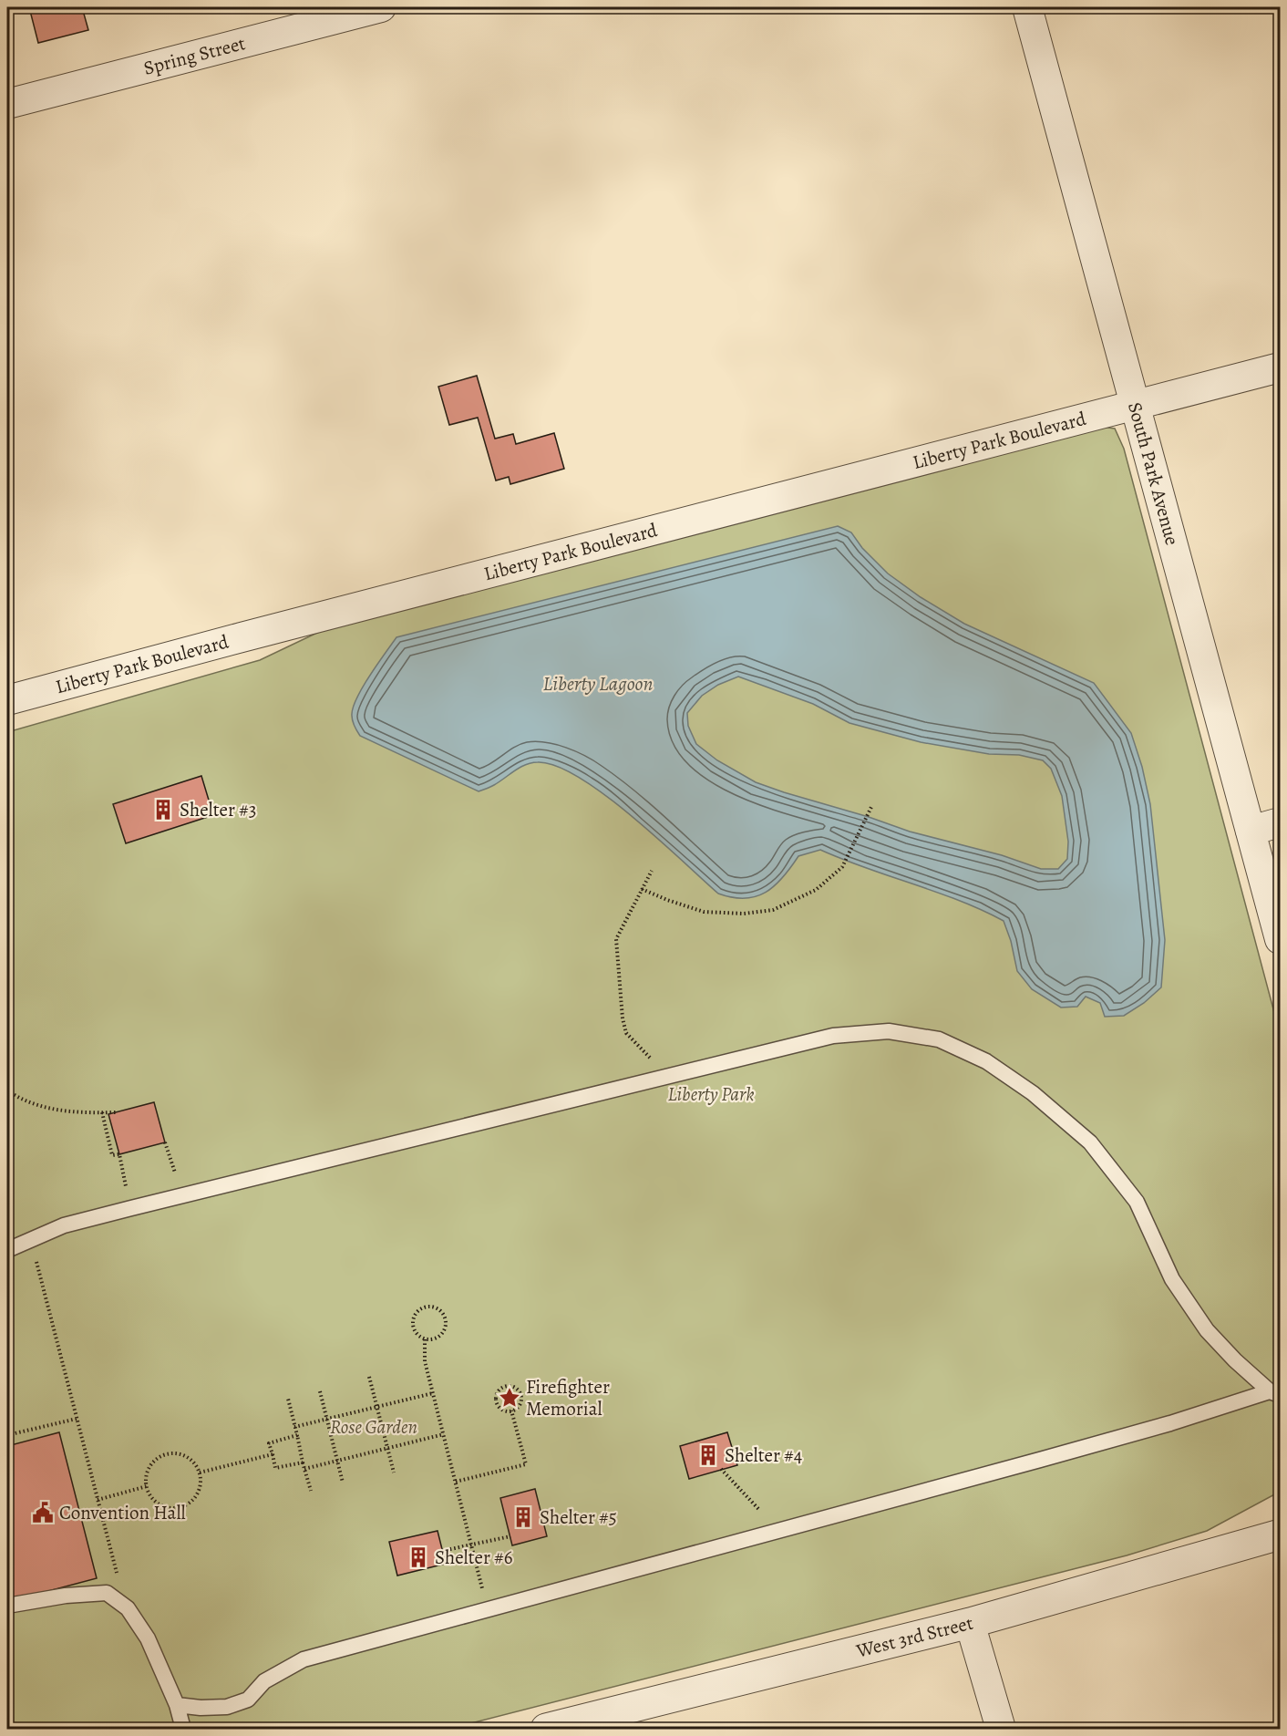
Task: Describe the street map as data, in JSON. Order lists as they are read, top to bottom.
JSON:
{
  "streets": {
    "street": [
      "Spring Street",
      "Liberty Park Boulevard",
      "South Park Avenue",
      "West 3rd Street"
    ]
  },
  "crossings": [
    ["Liberty Park Boulevard", "South Park Avenue"]
  ],
  "water": ["Liberty Lagoon"],
  "parks": ["Liberty Park", "Rose Garden"],
  "places": {
    "building": [
      "Shelter #3",
      "Shelter #4",
      "Shelter #5",
      "Shelter #6"
    ],
    "place": ["Firefighter Memorial"],
    "public building": ["Convention Hall"]
  }
}
